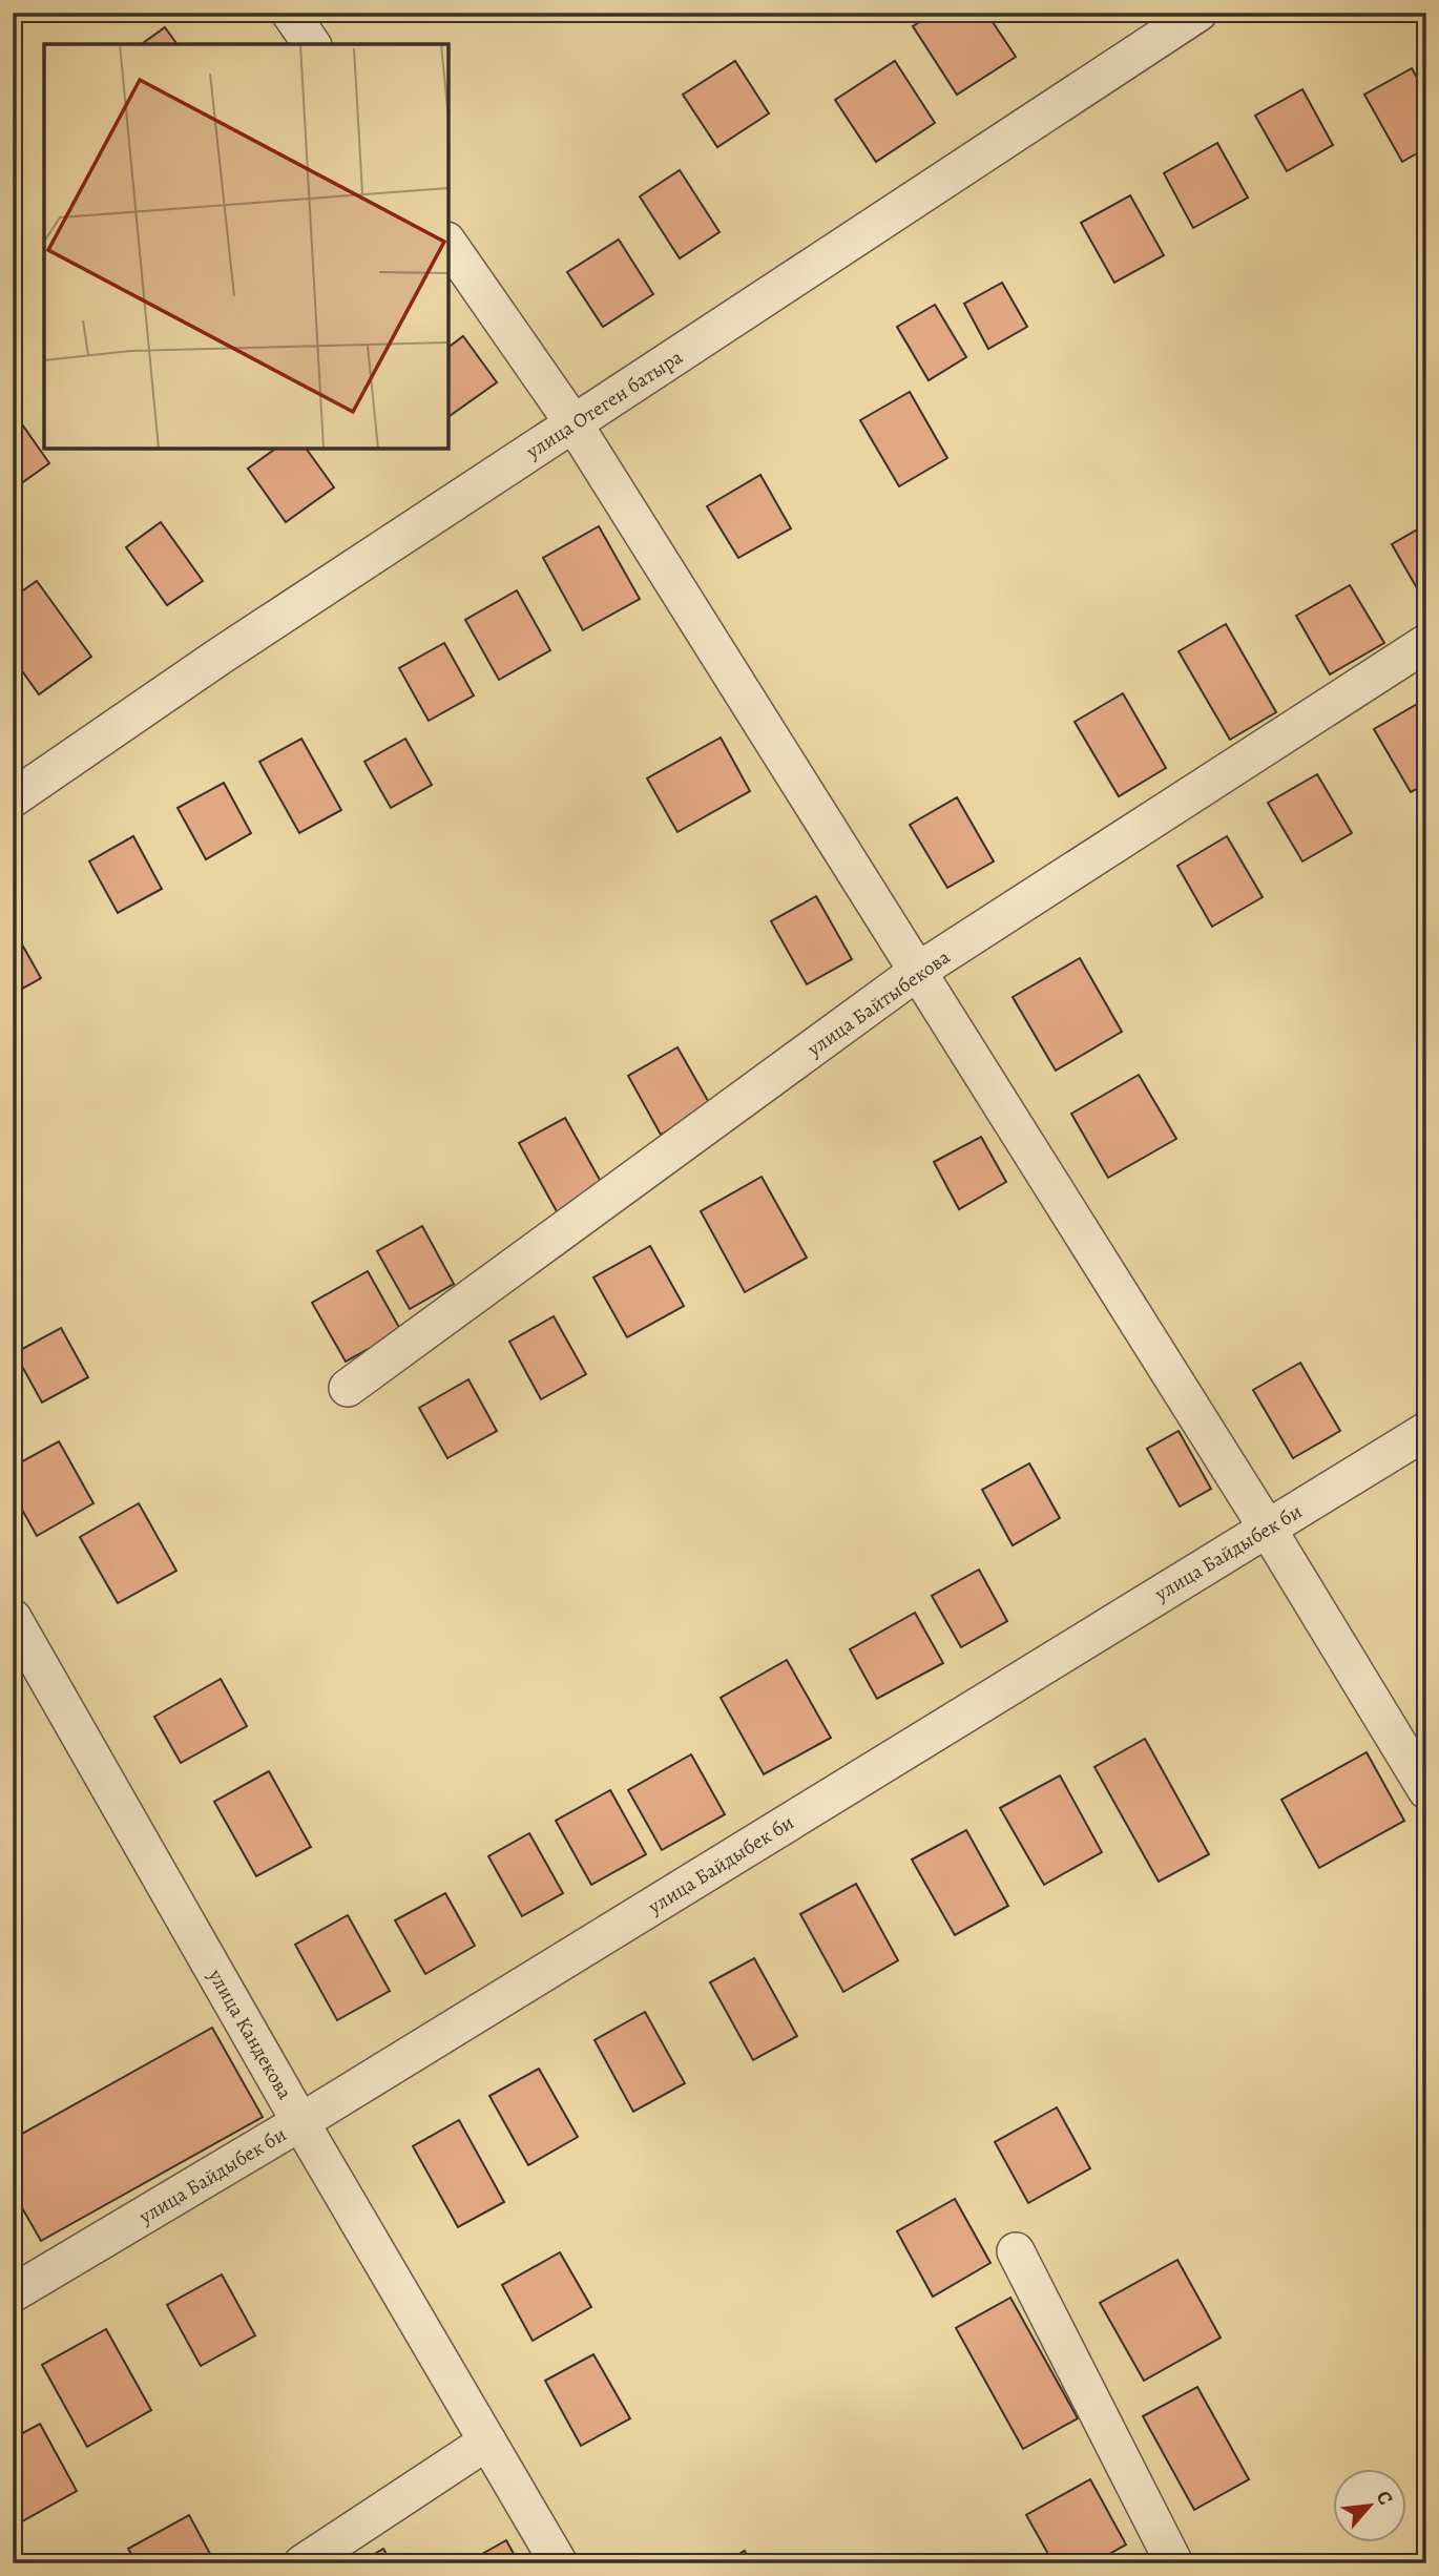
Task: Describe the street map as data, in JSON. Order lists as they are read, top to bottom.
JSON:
{
  "streets": {
    "street": [
      "улица Отеген батыра",
      "улица Байтыбекова",
      "улица Байдыбек би",
      "улица Кандекова"
    ]
  },
  "crossings": [
    ["улица Байдыбек би", "улица Кандекова"]
  ],
  "north": "top right"
}
